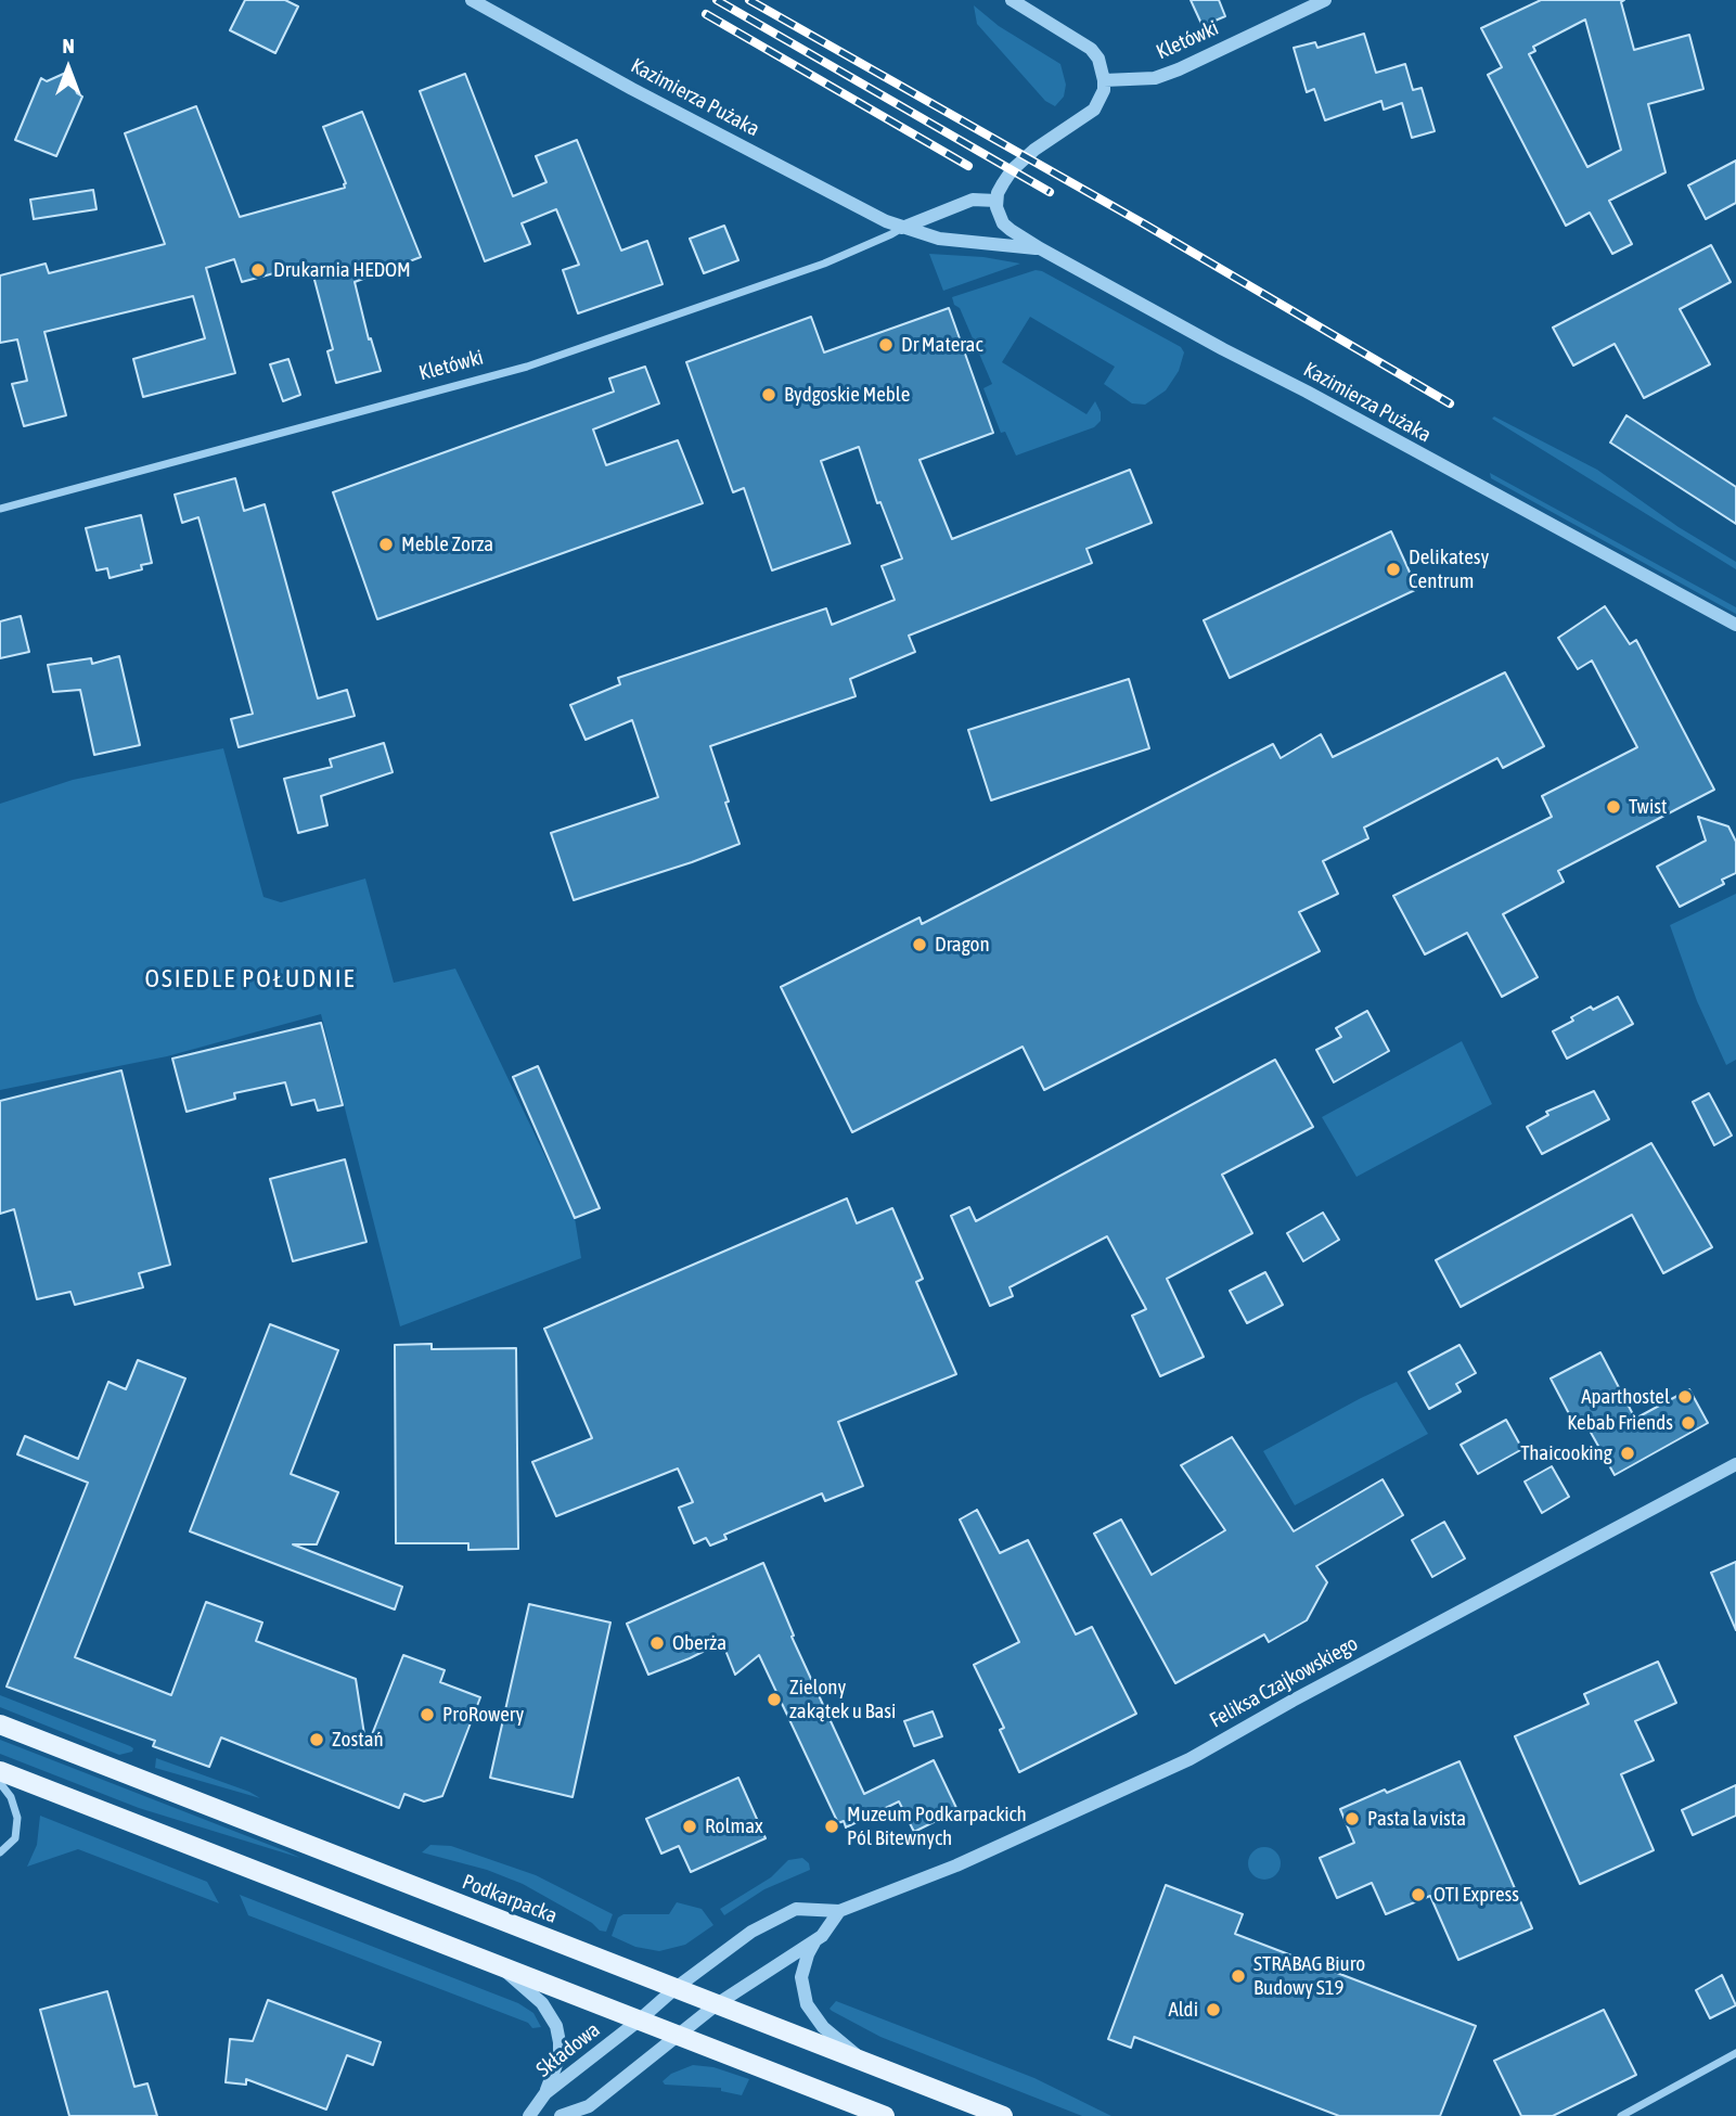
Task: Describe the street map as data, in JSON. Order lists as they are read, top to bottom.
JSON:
{
  "streets": {
    "main road": ["Podkarpacka"],
    "street": [
      "Kletówki",
      "Kazimierza Pużaka",
      "Feliksa Czajkowskiego",
      "Składowa"
    ]
  },
  "crossings": [
    ["Kletówki", "Kazimierza Pużaka"],
    ["Feliksa Czajkowskiego", "Podkarpacka"],
    ["Feliksa Czajkowskiego", "Składowa"],
    ["Podkarpacka", "Składowa"]
  ],
  "districts": ["OSIEDLE POŁUDNIE"],
  "places": [
    "Drukarnia HEDOM",
    "Dr Materac",
    "Bydgoskie Meble",
    "Meble Zorza",
    "Delikatesy Centrum",
    "Twist",
    "Dragon",
    "Aparthostel",
    "Kebab Friends",
    "Thaicooking",
    "Oberża",
    "Zielony zakątek u Basi",
    "ProRowery",
    "Zostań",
    "Pasta la vista",
    "Rolmax",
    "Muzeum Podkarpackich Pól Bitewnych",
    "OTI Express",
    "STRABAG Biuro Budowy S19",
    "Aldi"
  ],
  "north": "top"
}
